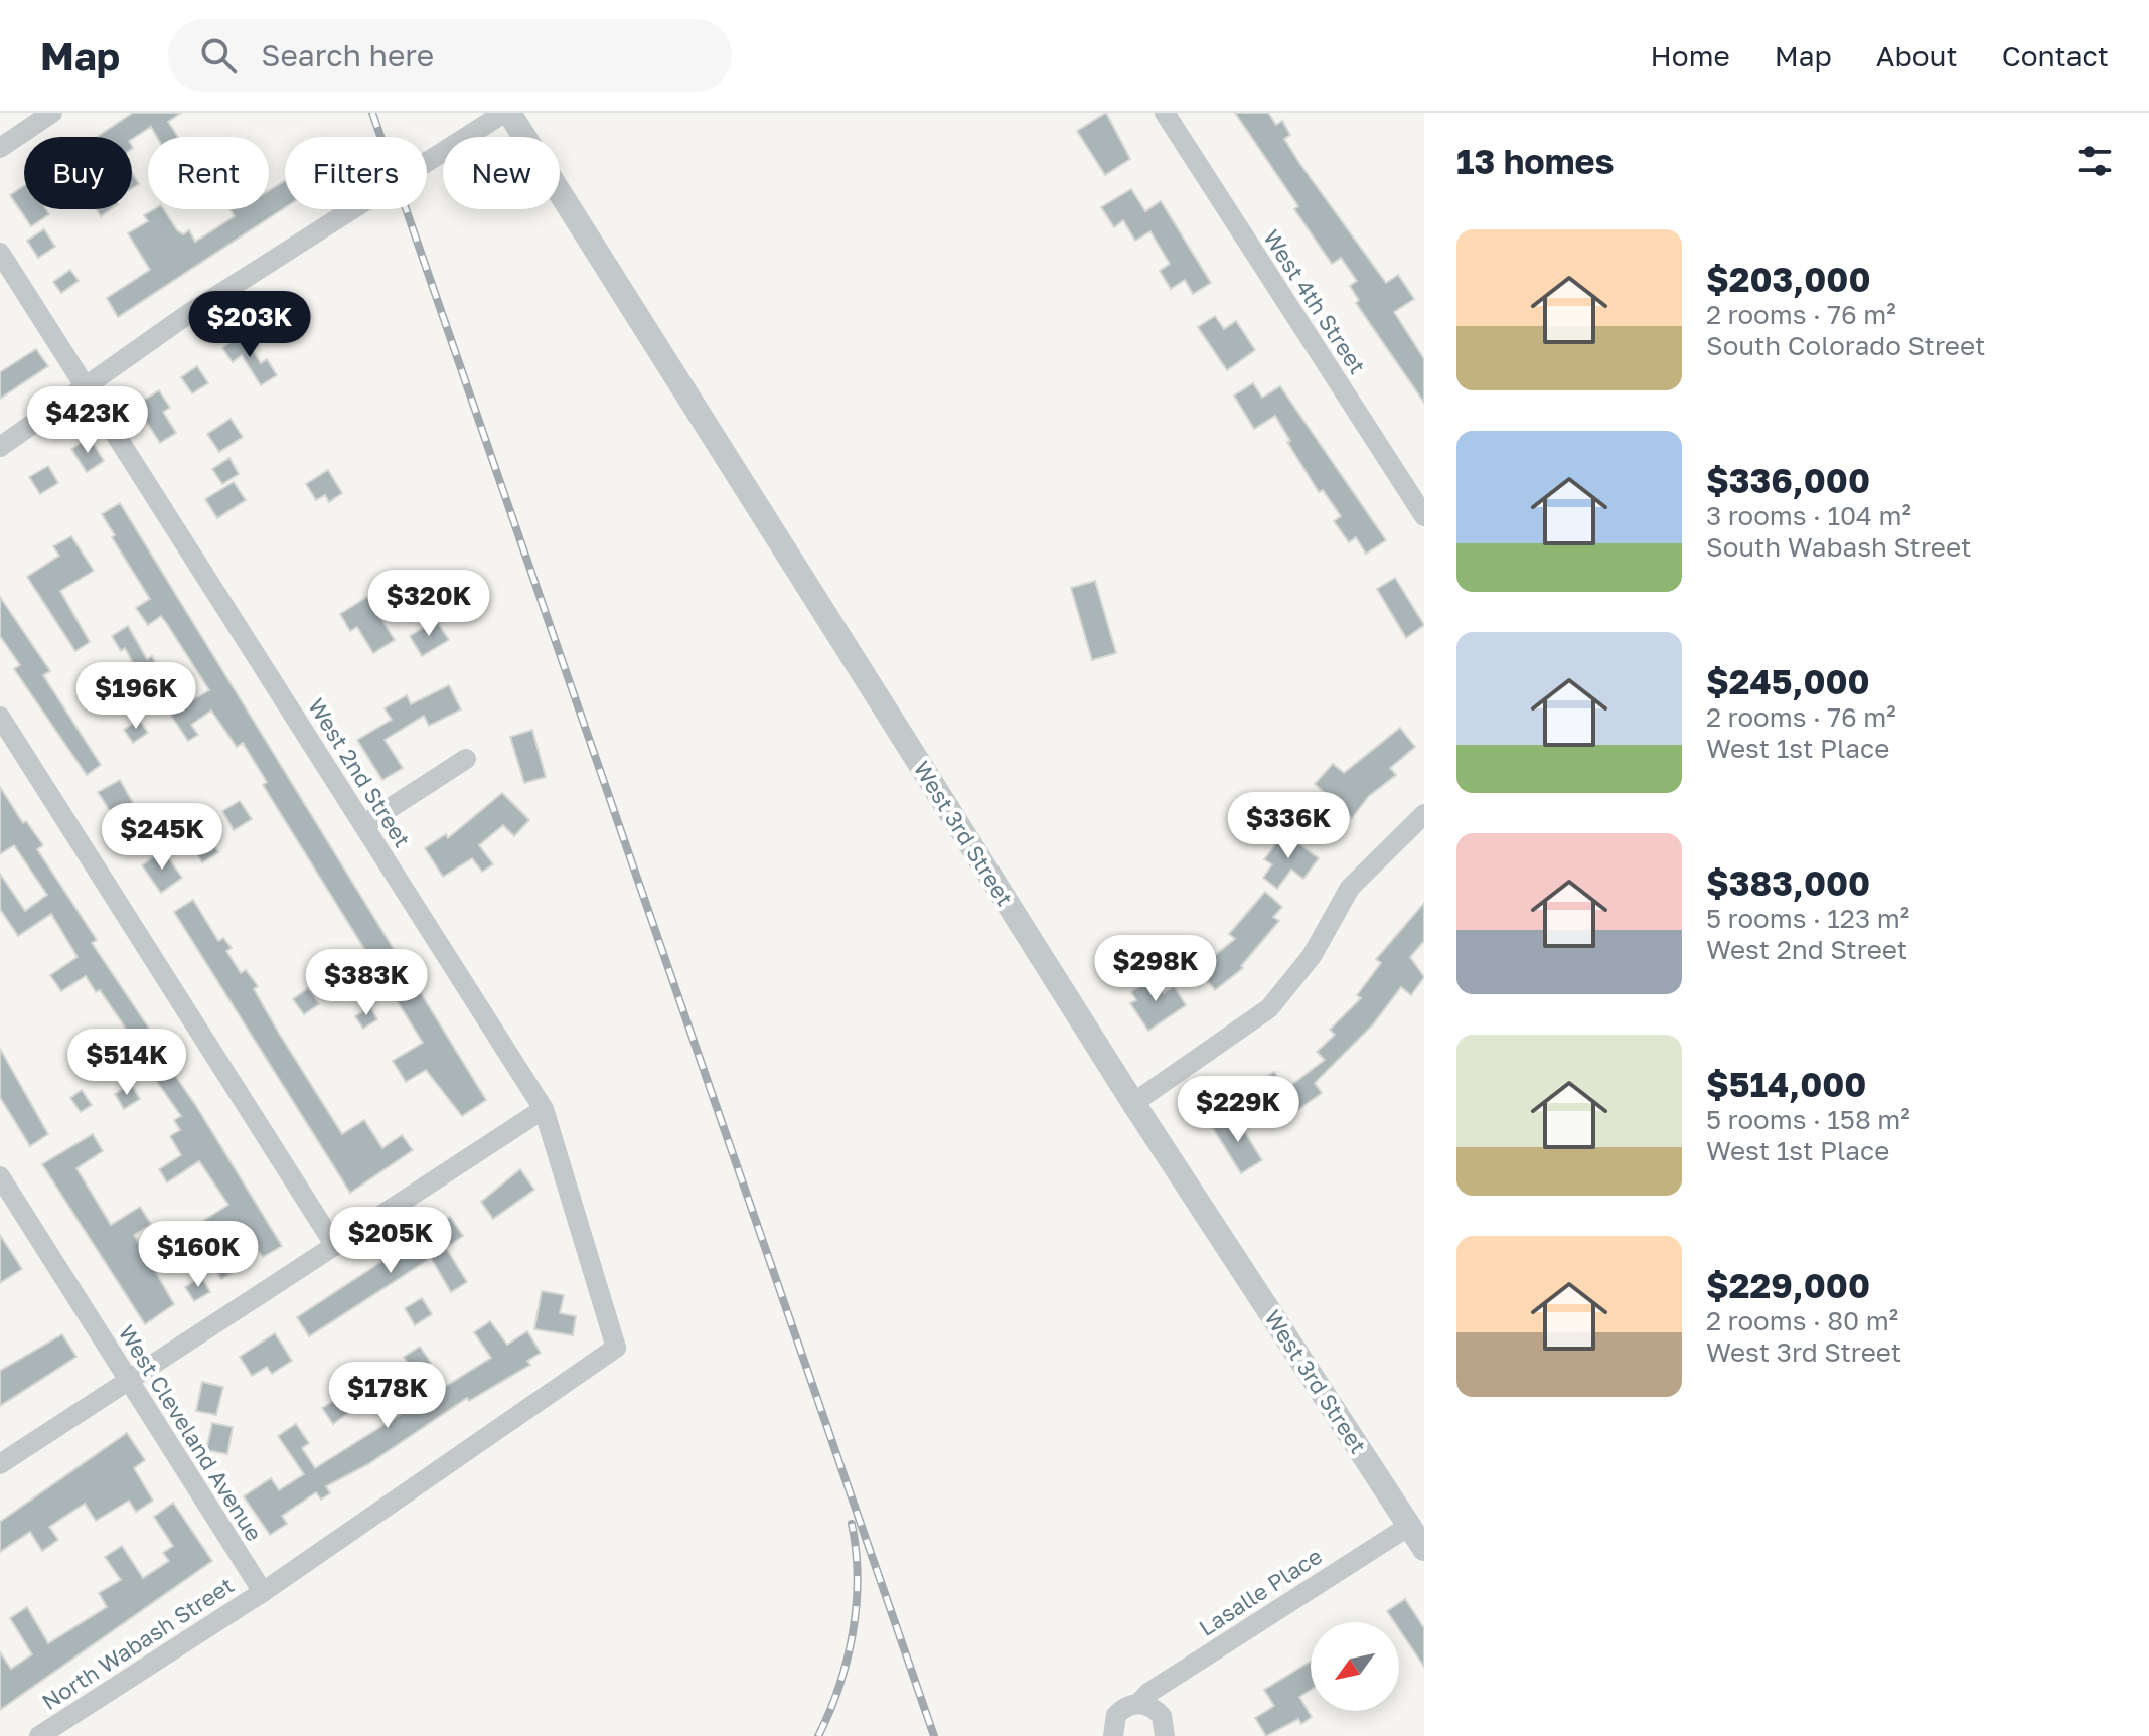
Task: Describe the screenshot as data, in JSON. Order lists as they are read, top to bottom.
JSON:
{
  "streets": {
    "street": [
      "West 4th Street",
      "West 2nd Street",
      "West 3rd Street",
      "West Cleveland Avenue",
      "Lasalle Place",
      "North Wabash Street"
    ]
  },
  "crossings": [
    ["West 2nd Street", "North Wabash Street"],
    ["West 3rd Street", "Lasalle Place"],
    ["West Cleveland Avenue", "North Wabash Street"]
  ],
  "north": "bottom left",
  "page": {
    "header": "Map",
    "search": "Search here",
    "nav": [
      "Home",
      "Map",
      "About",
      "Contact"
    ],
    "heading": "13 homes",
    "chip": [
      "Buy",
      "Rent",
      "Filters",
      "New"
    ],
    "list": [
      {
        "name": "$203,000",
        "note": "2 rooms · 76 m² · South Colorado Street"
      },
      {
        "name": "$336,000",
        "note": "3 rooms · 104 m² · South Wabash Street"
      },
      {
        "name": "$245,000",
        "note": "2 rooms · 76 m² · West 1st Place"
      },
      {
        "name": "$383,000",
        "note": "5 rooms · 123 m² · West 2nd Street"
      },
      {
        "name": "$514,000",
        "note": "5 rooms · 158 m² · West 1st Place"
      },
      {
        "name": "$229,000",
        "note": "2 rooms · 80 m² · West 3rd Street"
      }
    ],
    "price": [
      "$203K",
      "$423K",
      "$320K",
      "$196K",
      "$336K",
      "$245K",
      "$298K",
      "$383K",
      "$514K",
      "$229K",
      "$205K",
      "$160K",
      "$178K"
    ]
  }
}
